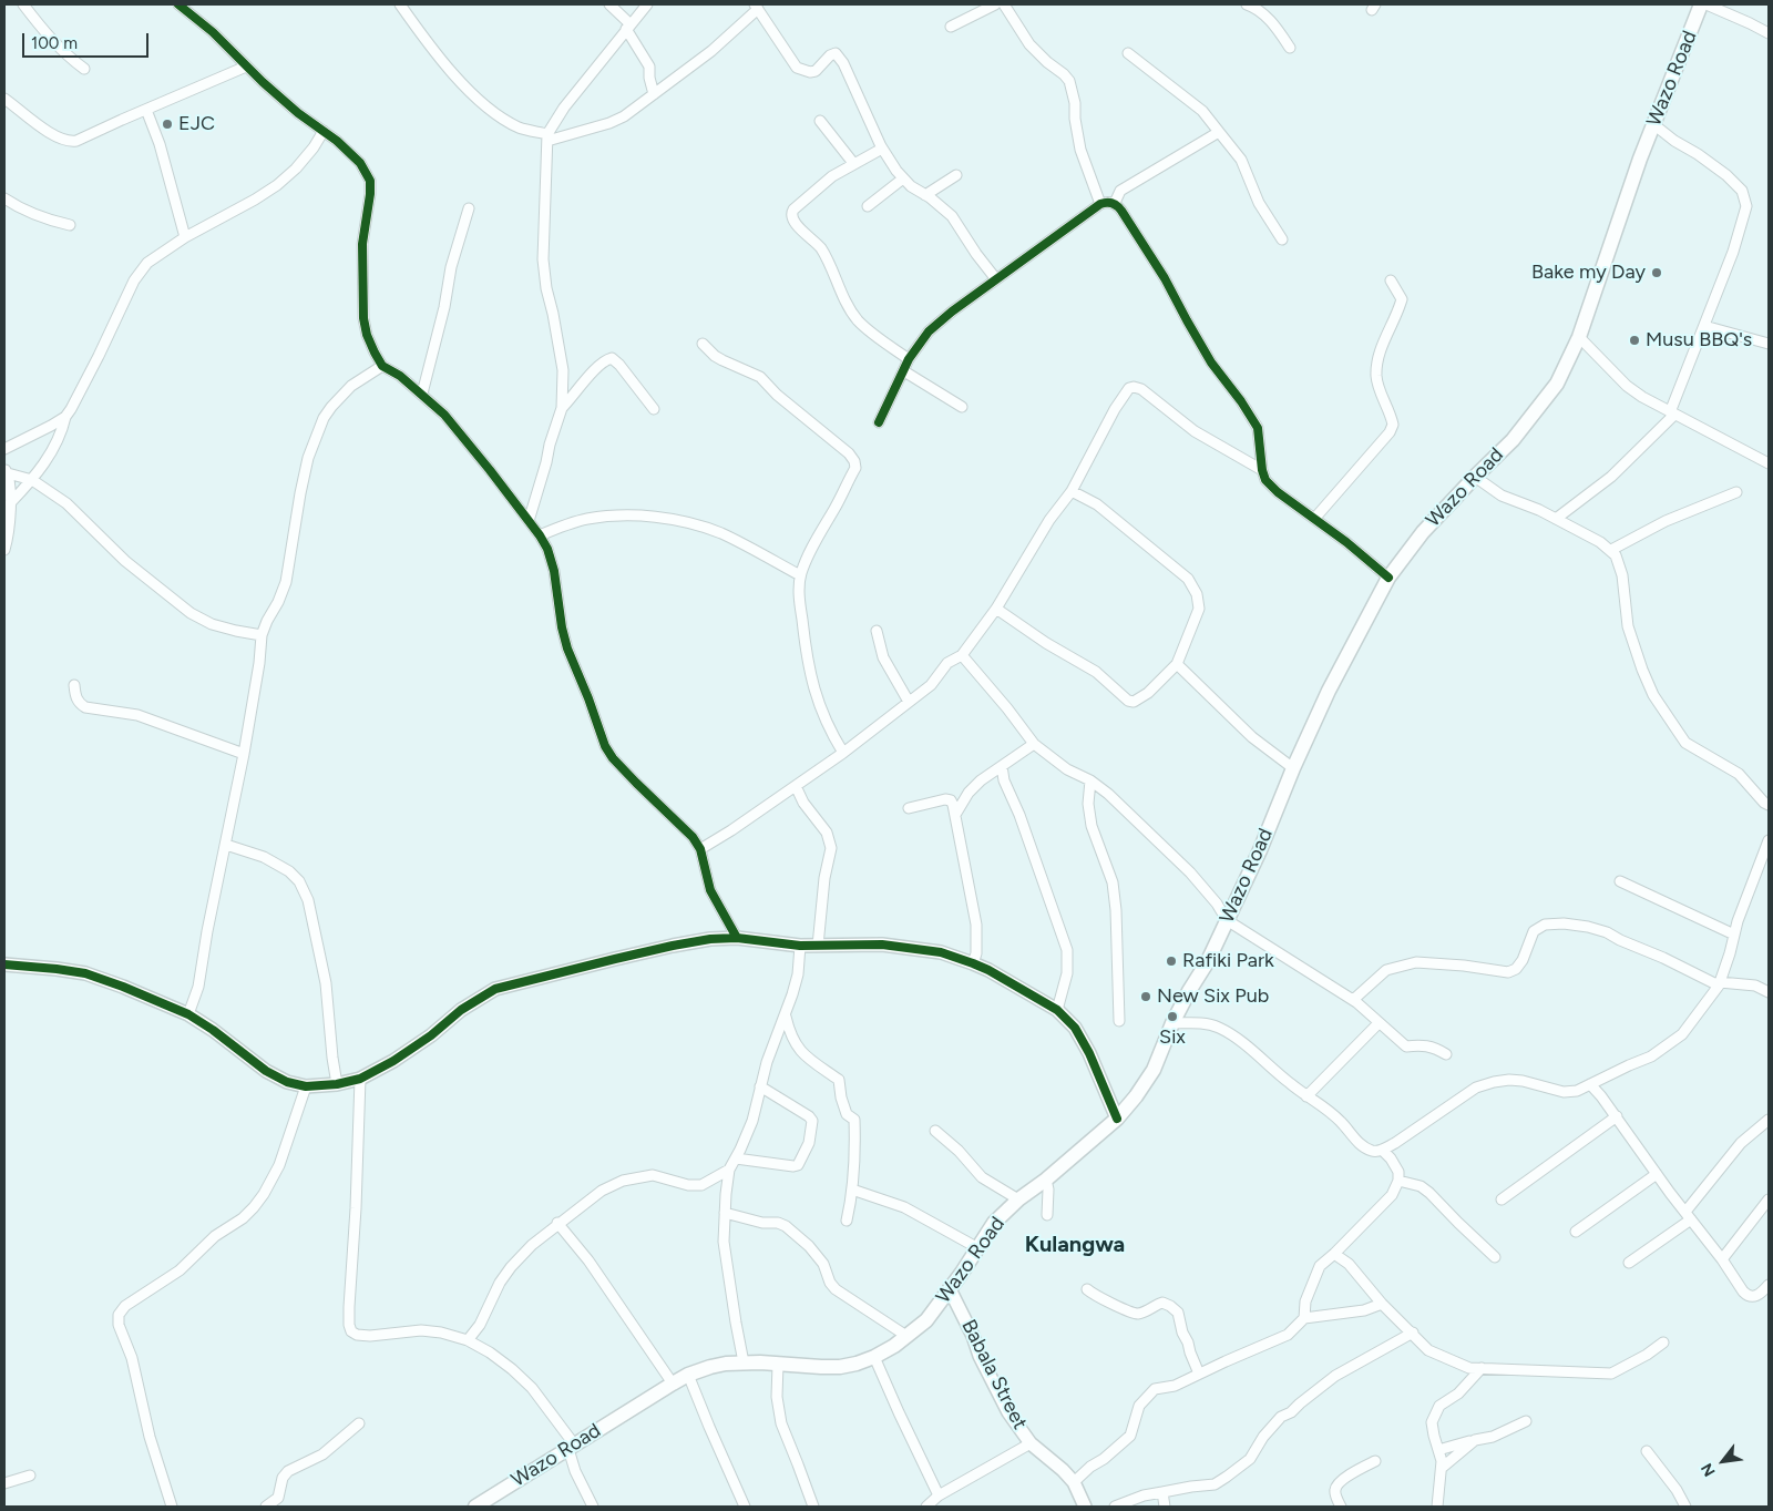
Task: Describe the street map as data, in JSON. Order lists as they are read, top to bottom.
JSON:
{
  "streets": {
    "main road": ["Wazo Road"],
    "street": ["Babala Street"]
  },
  "crossings": [
    ["Wazo Road", "Babala Street"]
  ],
  "districts": ["Kulangwa"],
  "places": [
    "EJC",
    "Bake my Day",
    "Musu BBQ's",
    "Rafiki Park",
    "New Six Pub",
    "Six"
  ],
  "scale_bar": "100 m",
  "north": "bottom left"
}
